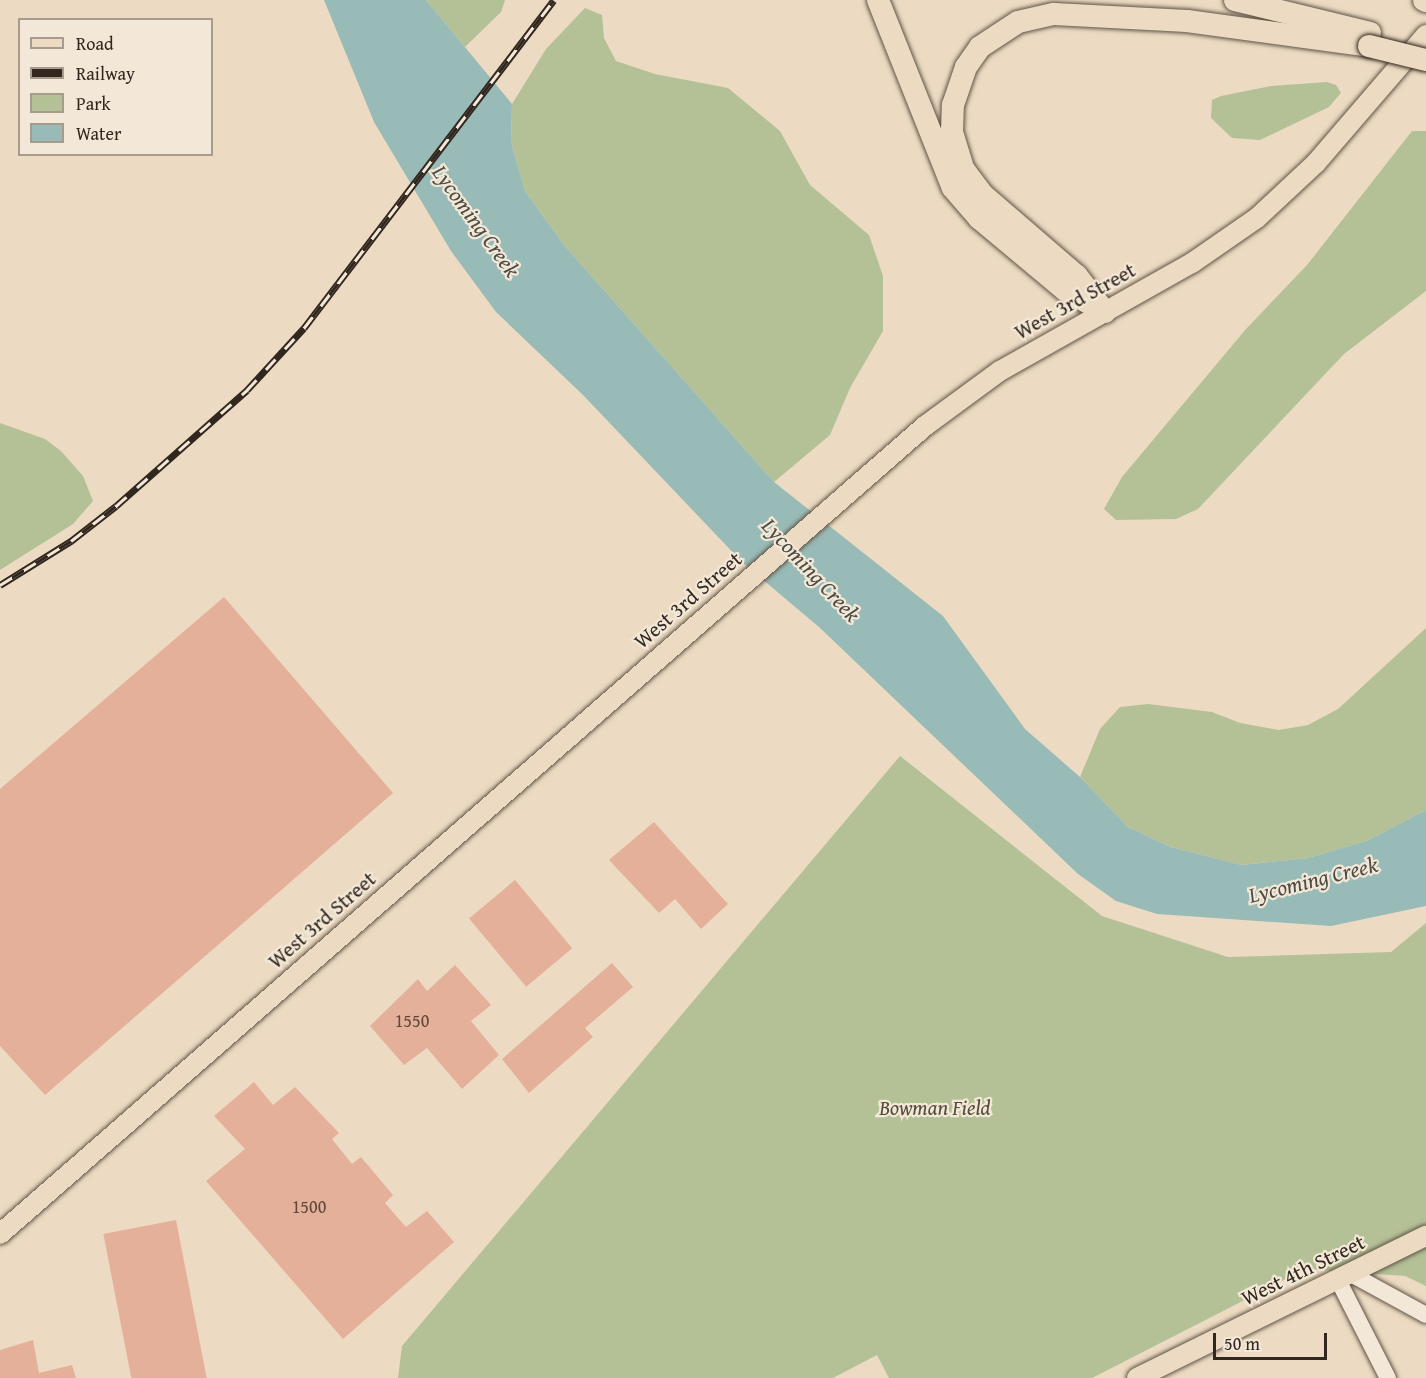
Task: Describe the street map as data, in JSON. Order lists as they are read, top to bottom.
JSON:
{
  "streets": {
    "main road": ["West 3rd Street", "West 4th Street"]
  },
  "water": ["Lycoming Creek"],
  "parks": ["Bowman Field"],
  "house_numbers": ["1550", "1500"],
  "legend": [
    "Road",
    "Railway",
    "Park",
    "Water"
  ],
  "scale_bar": "50 m"
}
